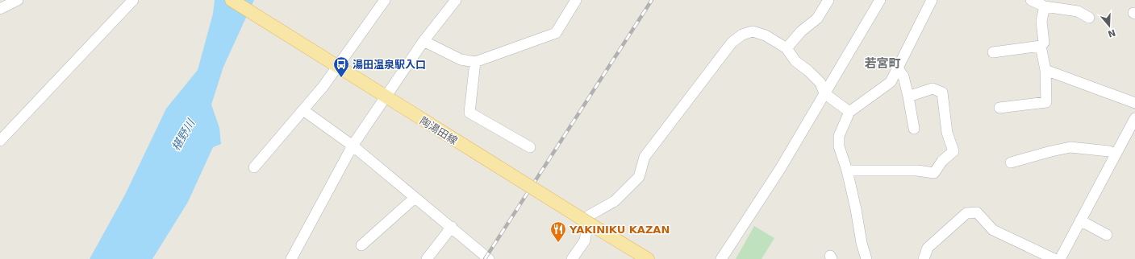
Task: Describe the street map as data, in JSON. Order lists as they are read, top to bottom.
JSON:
{
  "streets": {
    "main road": ["陶湯田線"]
  },
  "districts": ["若宮町"],
  "water": ["椹野川"],
  "places": {
    "bus stop": ["湯田温泉駅入口"],
    "restaurant": ["YAKINIKU KAZAN"]
  },
  "north": "bottom"
}
